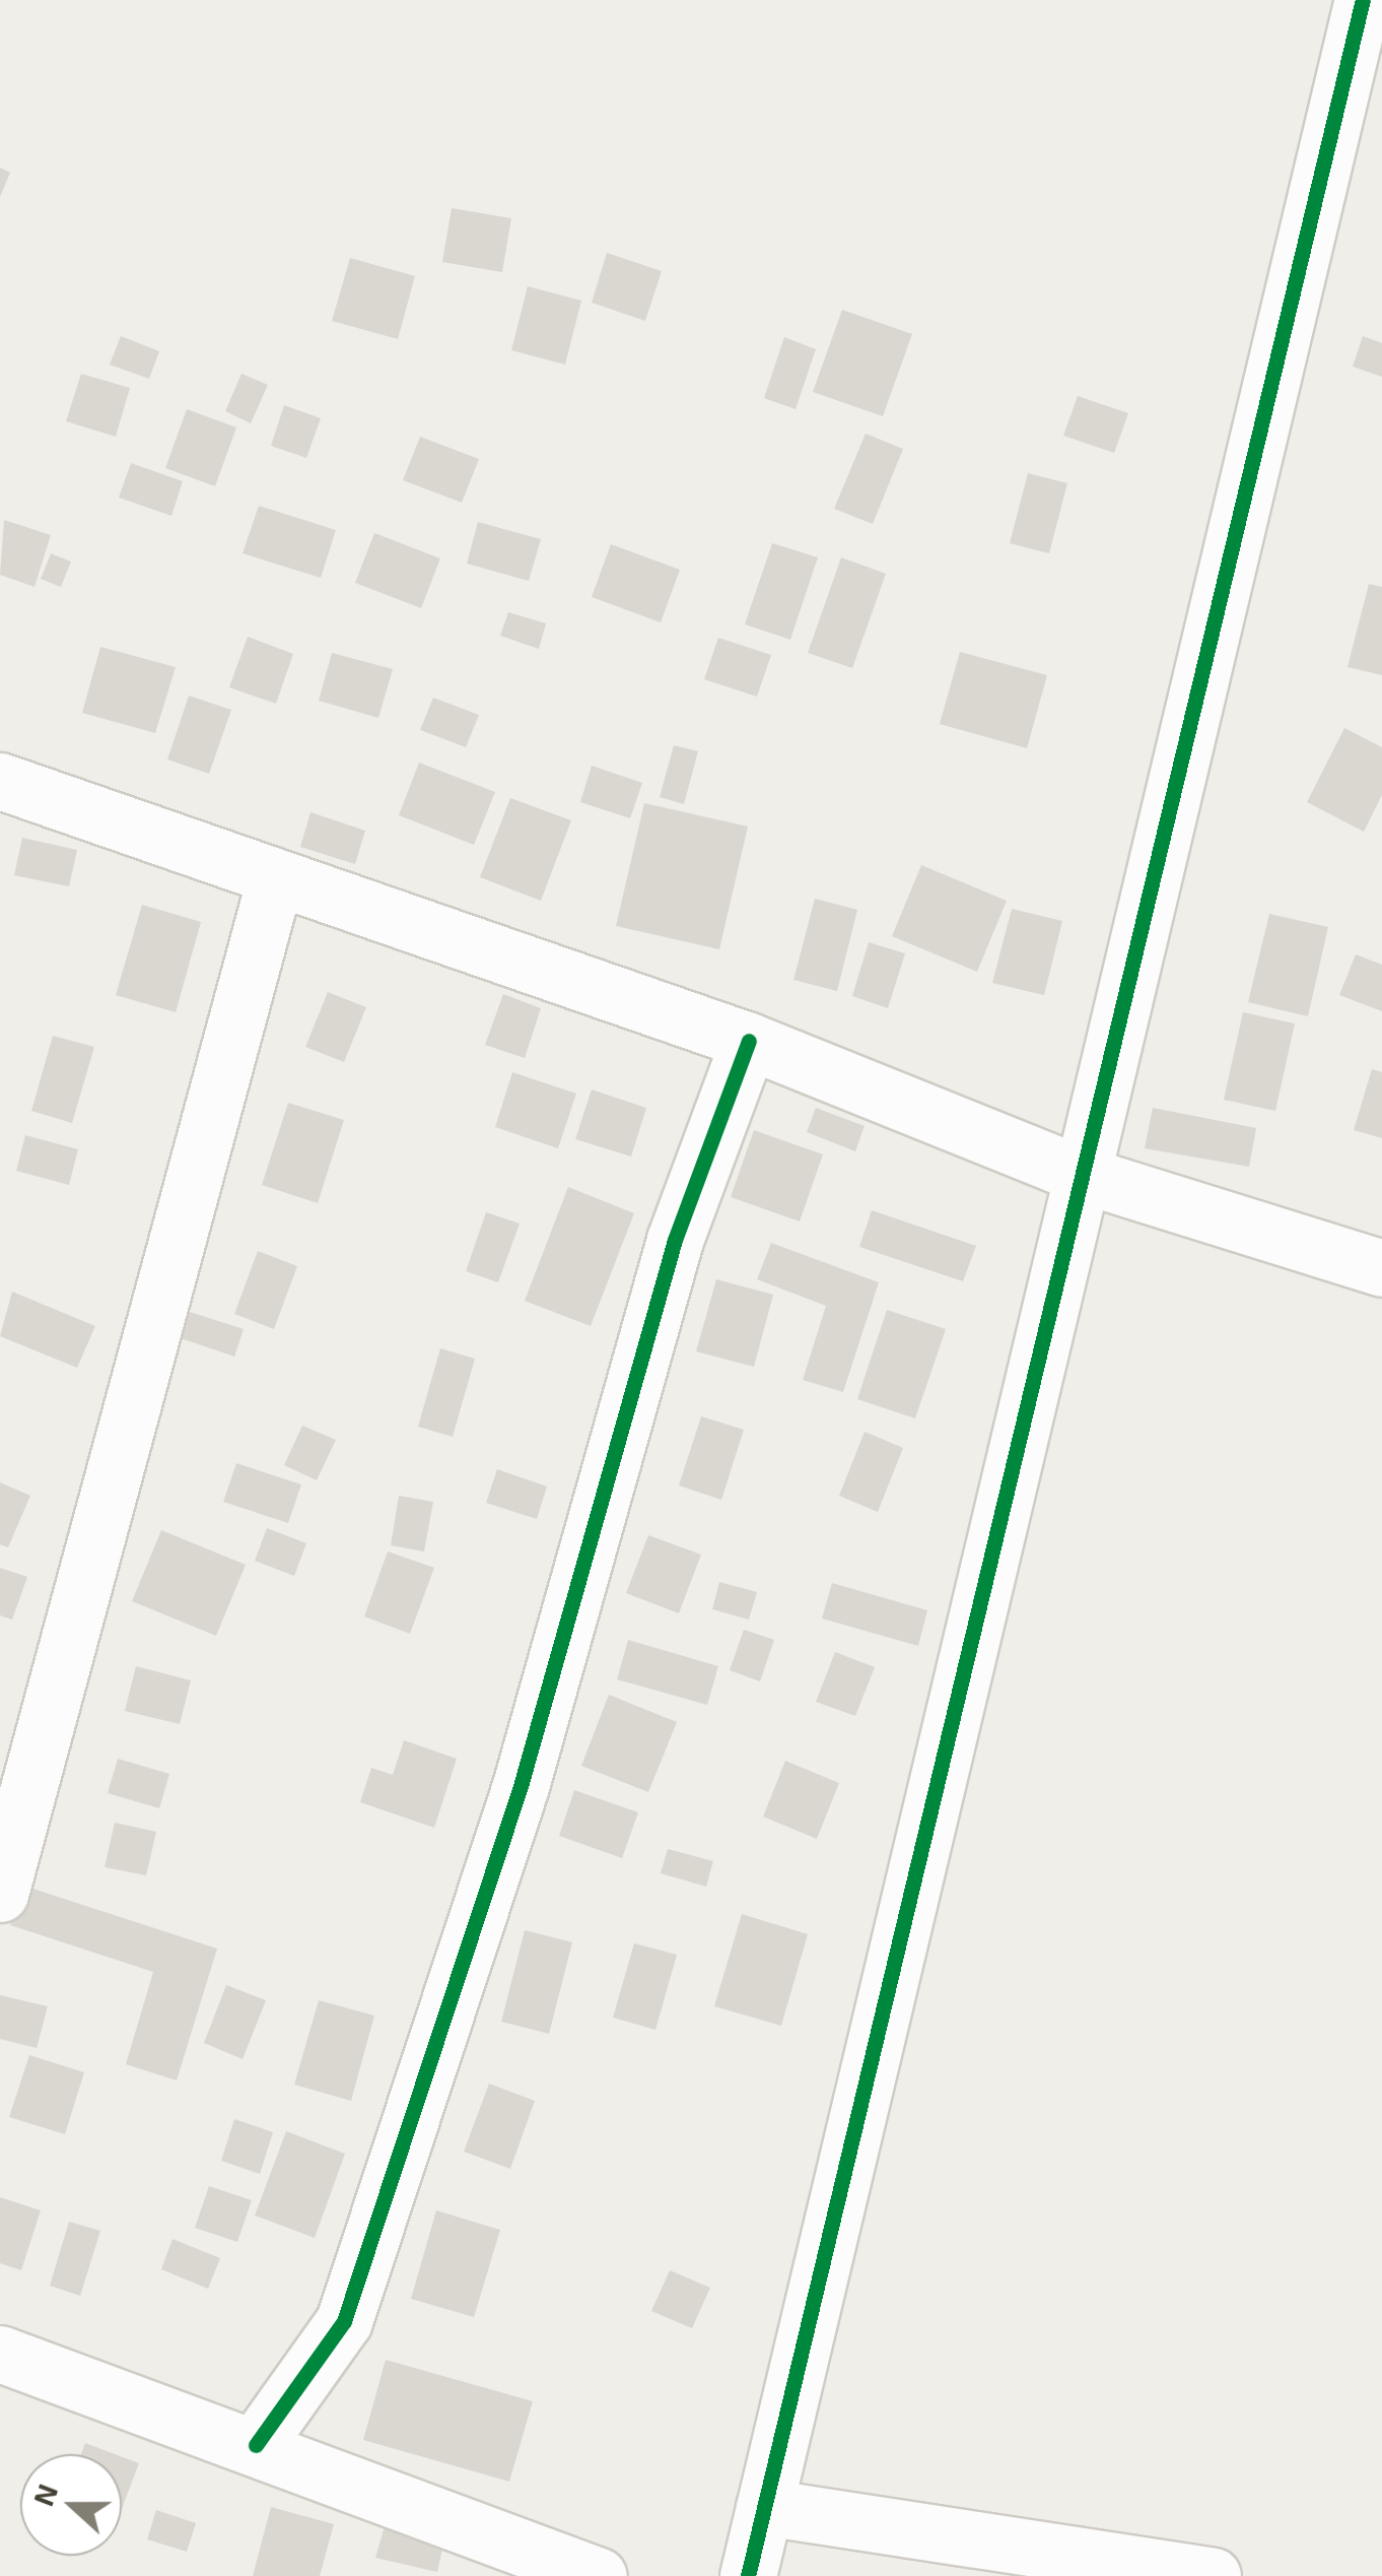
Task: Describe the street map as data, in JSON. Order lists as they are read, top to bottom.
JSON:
{
  "north": "left"
}
